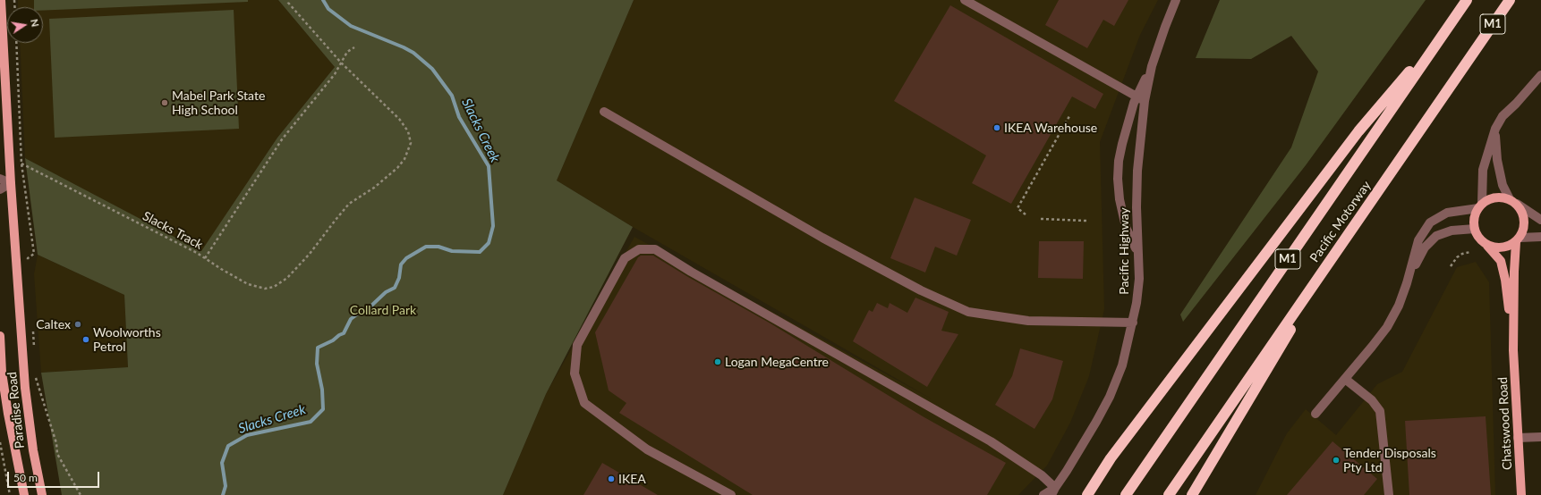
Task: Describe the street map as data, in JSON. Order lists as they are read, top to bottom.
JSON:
{
  "streets": {
    "highway": ["M1", "Pacific Motorway"],
    "main road": ["Paradise Road", "Chatswood Road"],
    "street": ["Pacific Highway"],
    "path": ["Slacks Track"]
  },
  "water": ["Slacks Creek"],
  "parks": ["Collard Park"],
  "places": [
    "Mabel Park State High School",
    "IKEA Warehouse",
    "Caltex",
    "Woolworths Petrol",
    "Logan MegaCentre",
    "Tender Disposals Pty Ltd",
    "IKEA"
  ],
  "scale_bar": "50 m",
  "north": "right"
}
